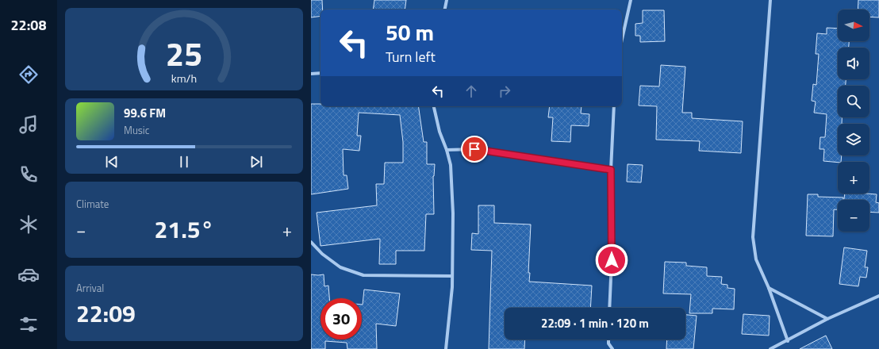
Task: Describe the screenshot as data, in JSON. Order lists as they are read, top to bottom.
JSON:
{
  "north": "right",
  "page": {
    "tabs": "22:08",
    "map_buttons": ["+", "−"],
    "turn": ["50 m", "Turn left"],
    "song": ["99.6 FM", "Music"],
    "tile": [
      "Climate",
      ["Arrival", "22:09"]
    ],
    "heat": ["−", "21.5°", "+"],
    "limit": "30",
    "trip": "22:09 · 1 min · 120 m",
    "gauge": ["25", "km/h"]
  }
}
